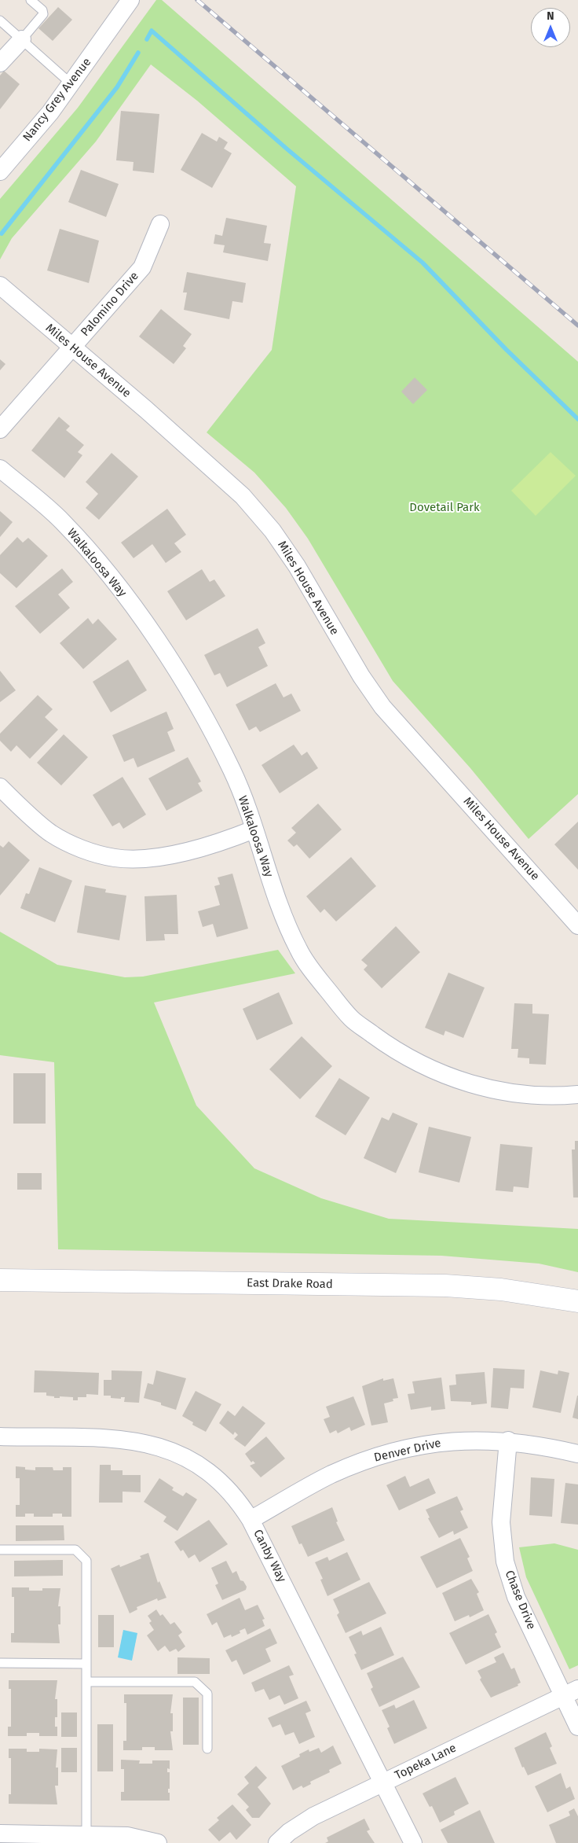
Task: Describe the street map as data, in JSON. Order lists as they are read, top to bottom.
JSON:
{
  "streets": {
    "main road": ["East Drake Road"],
    "street": [
      "Nancy Grey Avenue",
      "Palomino Drive",
      "Miles House Avenue",
      "Walkaloosa Way",
      "Denver Drive",
      "Canby Way",
      "Chase Drive",
      "Topeka Lane"
    ]
  },
  "crossings": [
    ["Palomino Drive", "Miles House Avenue"],
    ["Denver Drive", "Canby Way"],
    ["Denver Drive", "Chase Drive"],
    ["Canby Way", "Topeka Lane"],
    ["Chase Drive", "Topeka Lane"]
  ],
  "parks": ["Dovetail Park"],
  "north": "top"
}
